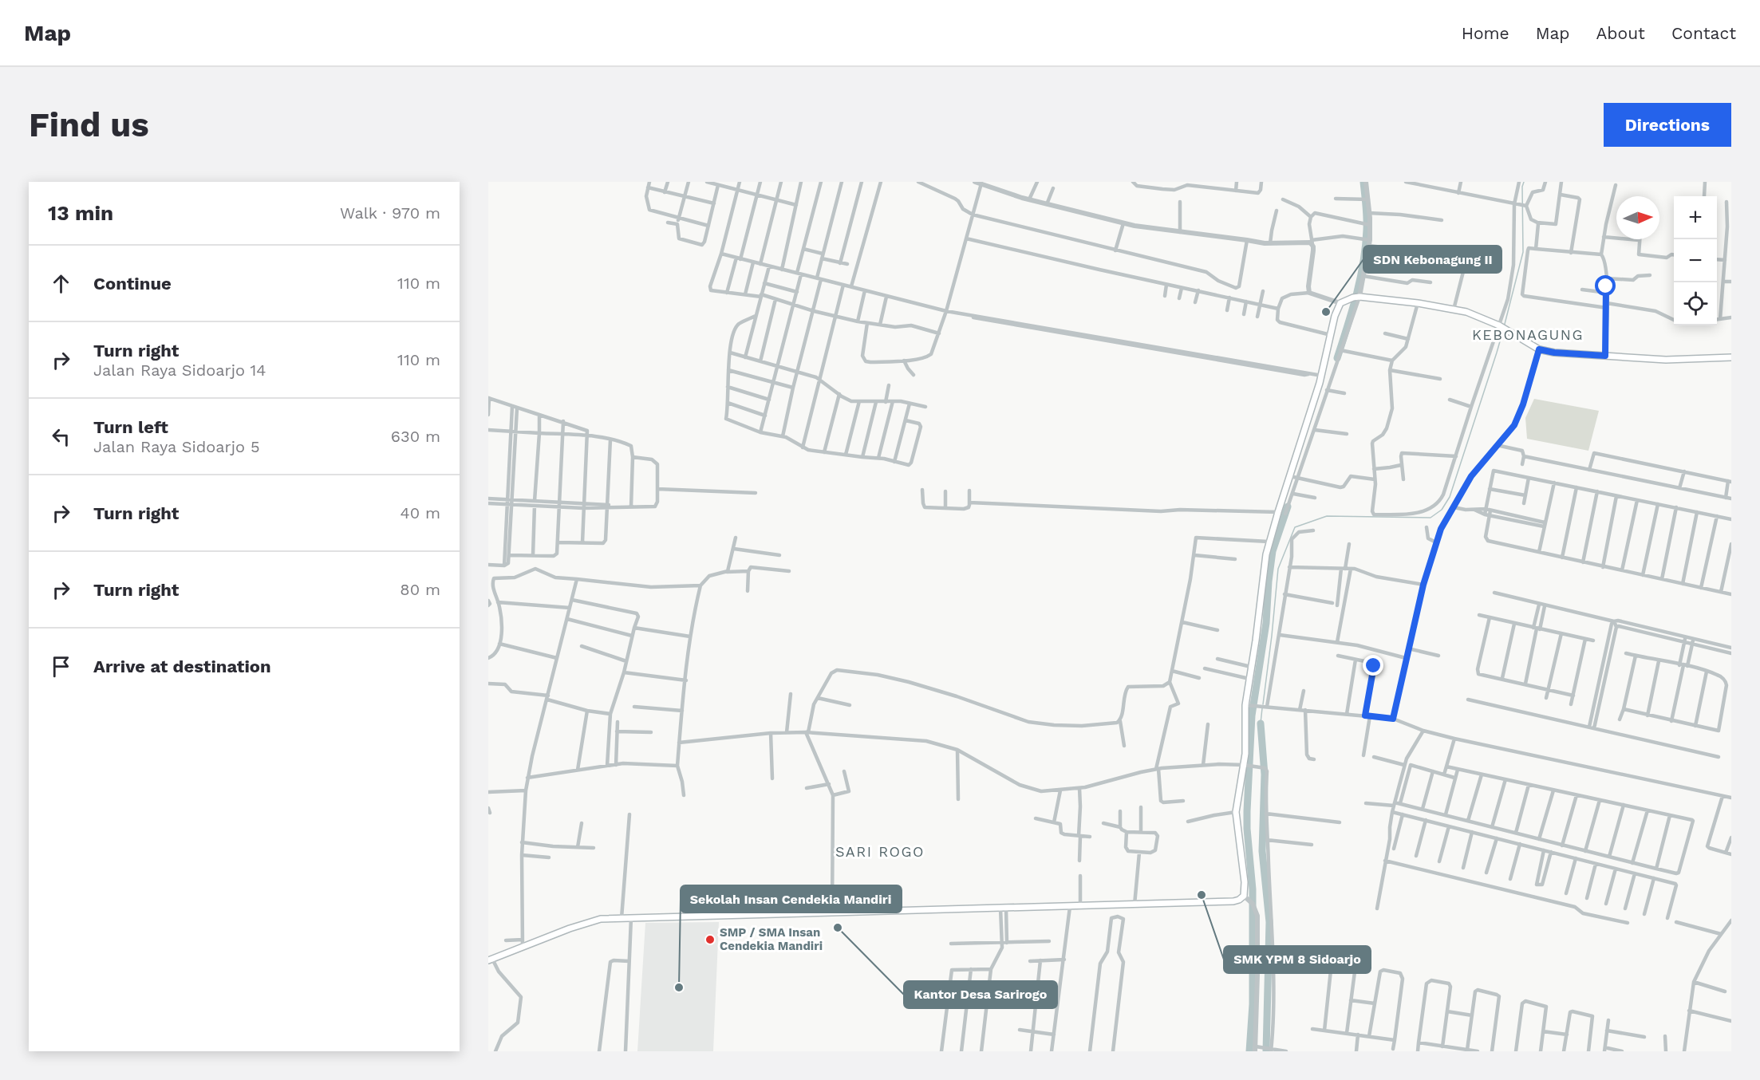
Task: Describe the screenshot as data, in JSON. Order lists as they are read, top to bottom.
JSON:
{
  "districts": ["KEBONAGUNG", "SARI ROGO"],
  "places": [
    "SDN Kebonagung II",
    "SMK YPM 8 Sidoarjo",
    "Kantor Desa Sarirogo",
    "SMP / SMA Insan Cendekia Mandiri",
    "Sekolah Insan Cendekia Mandiri"
  ],
  "north": "right",
  "page": {
    "header": "Map",
    "nav": [
      "Home",
      "Map",
      "About",
      "Contact"
    ],
    "buttons": "Directions",
    "title": "Find us",
    "heading": ["13 min", "Walk · 970 m"],
    "map_buttons": ["+", "−"],
    "list": [
      ["Continue", "110 m"],
      ["Turn right", "Jalan Raya Sidoarjo 14", "110 m"],
      ["Turn left", "Jalan Raya Sidoarjo 5", "630 m"],
      ["Turn right", "40 m"],
      ["Turn right", "80 m"],
      "Arrive at destination"
    ]
  }
}
